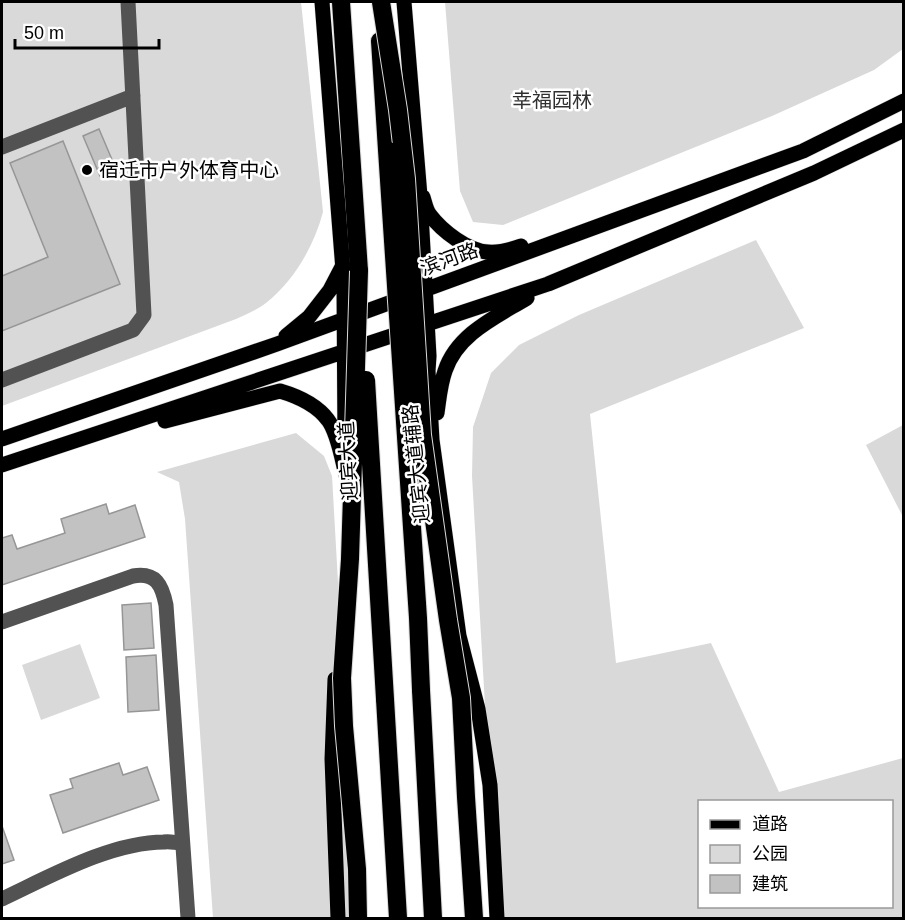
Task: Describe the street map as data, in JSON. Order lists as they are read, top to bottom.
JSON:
{
  "streets": {
    "highway": ["迎宾大道"],
    "main road": ["滨河路", "迎宾大道辅路"]
  },
  "crossings": [
    ["滨河路", "迎宾大道辅路"]
  ],
  "parks": ["幸福园林"],
  "places": ["宿迁市户外体育中心"],
  "legend": ["道路", "公园", "建筑"],
  "scale_bar": "50 m"
}
